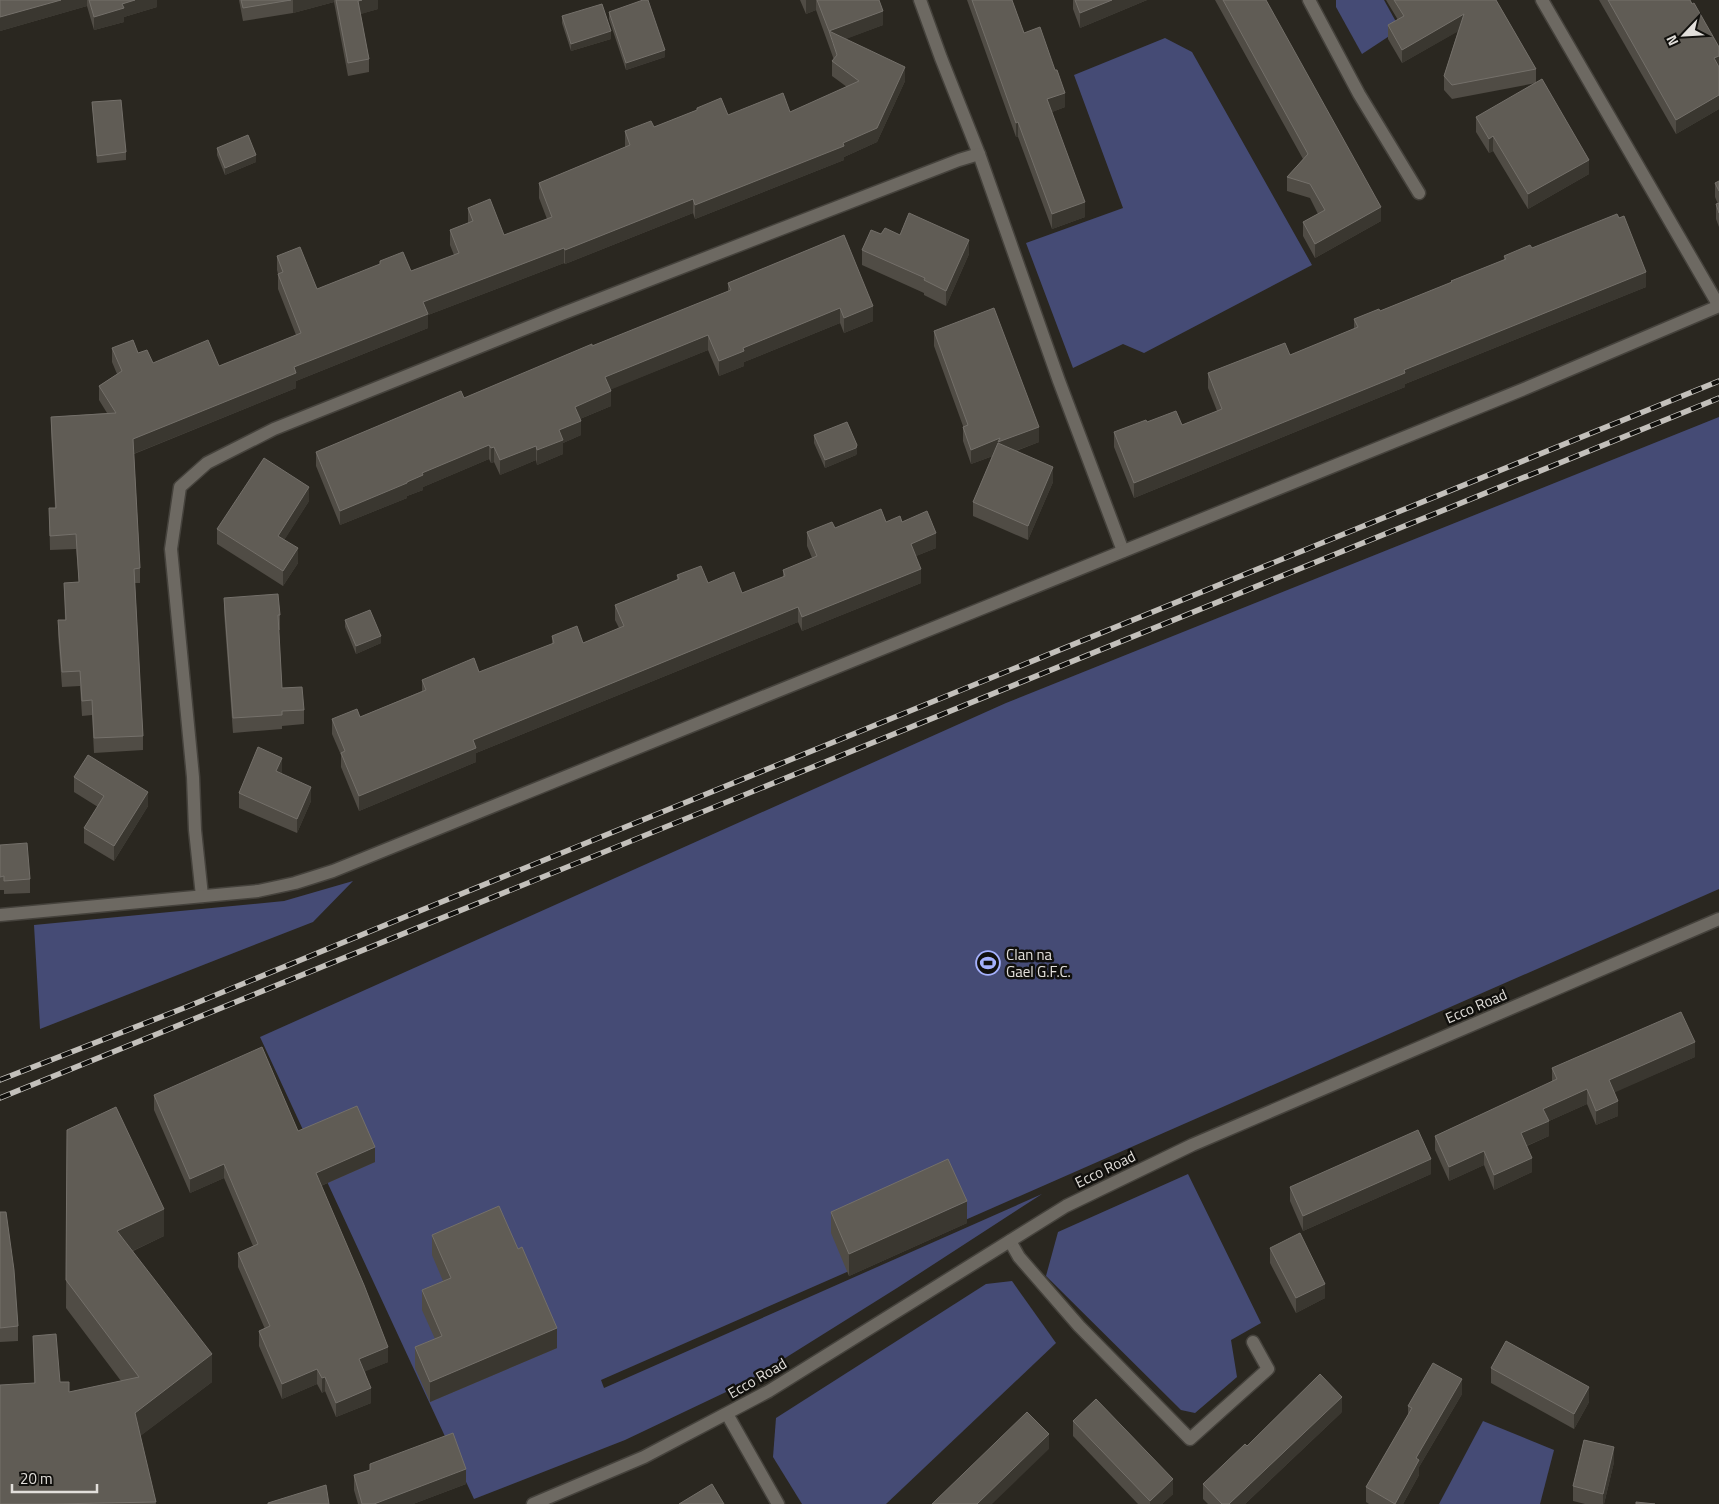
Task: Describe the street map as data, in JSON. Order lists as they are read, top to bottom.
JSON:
{
  "streets": {
    "street": ["Ecco Road"]
  },
  "places": {
    "sports": ["Clan na Gael G.F.C."]
  },
  "scale_bar": "20 m",
  "north": "bottom left"
}
